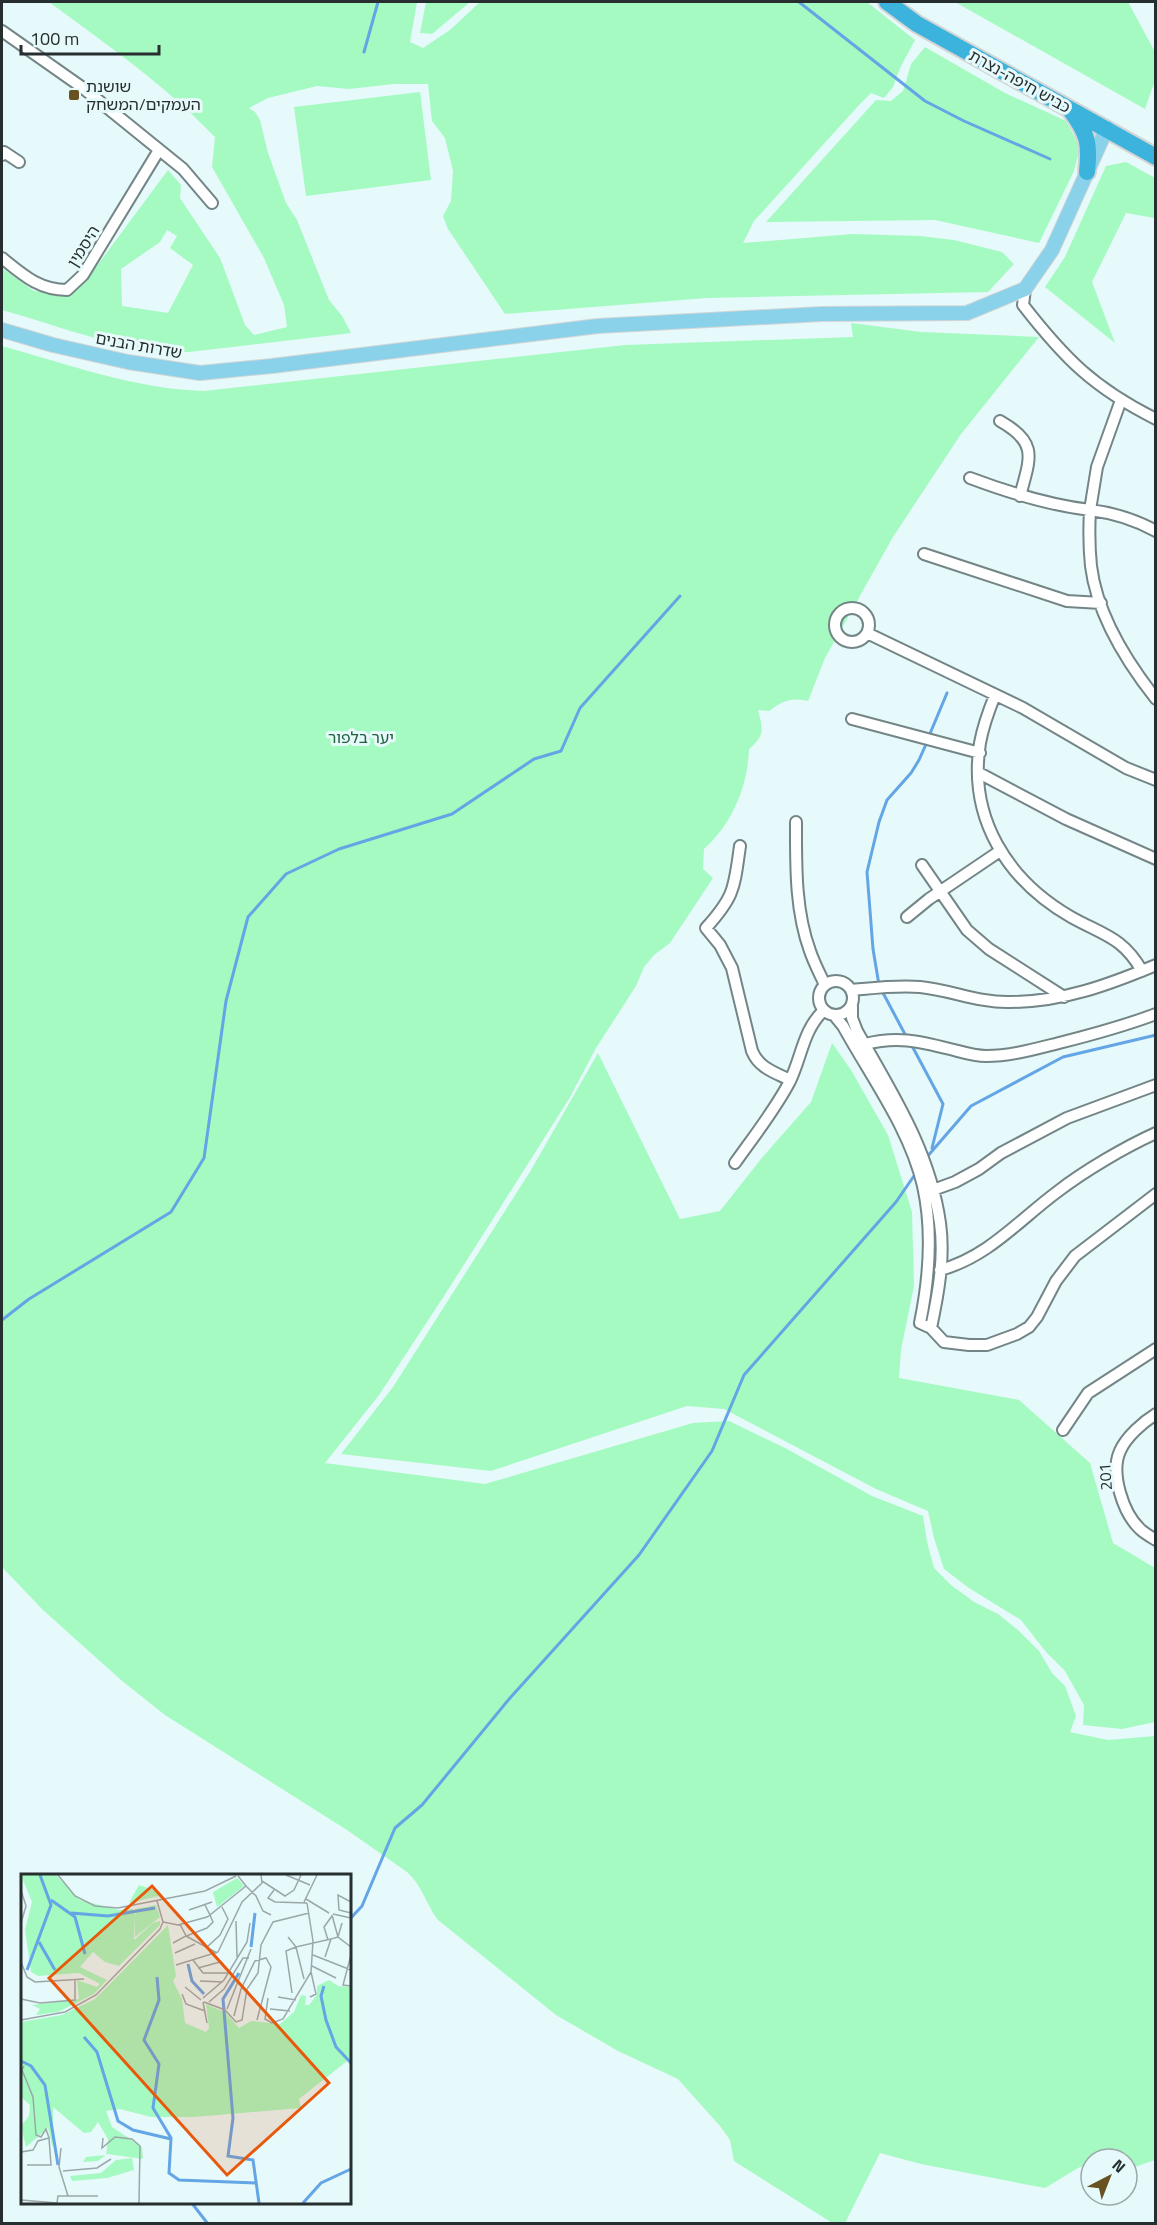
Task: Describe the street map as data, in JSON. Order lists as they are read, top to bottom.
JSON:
{
  "streets": {
    "highway": ["כביש חיפה-נצרת"],
    "main road": ["שדרות הבנים"],
    "street": ["היסמין", "201"]
  },
  "parks": ["יער בלפור"],
  "places": {
    "transit": ["שושנת העמקים/המשחק"]
  },
  "scale_bar": "100 m",
  "north": "top right"
}
